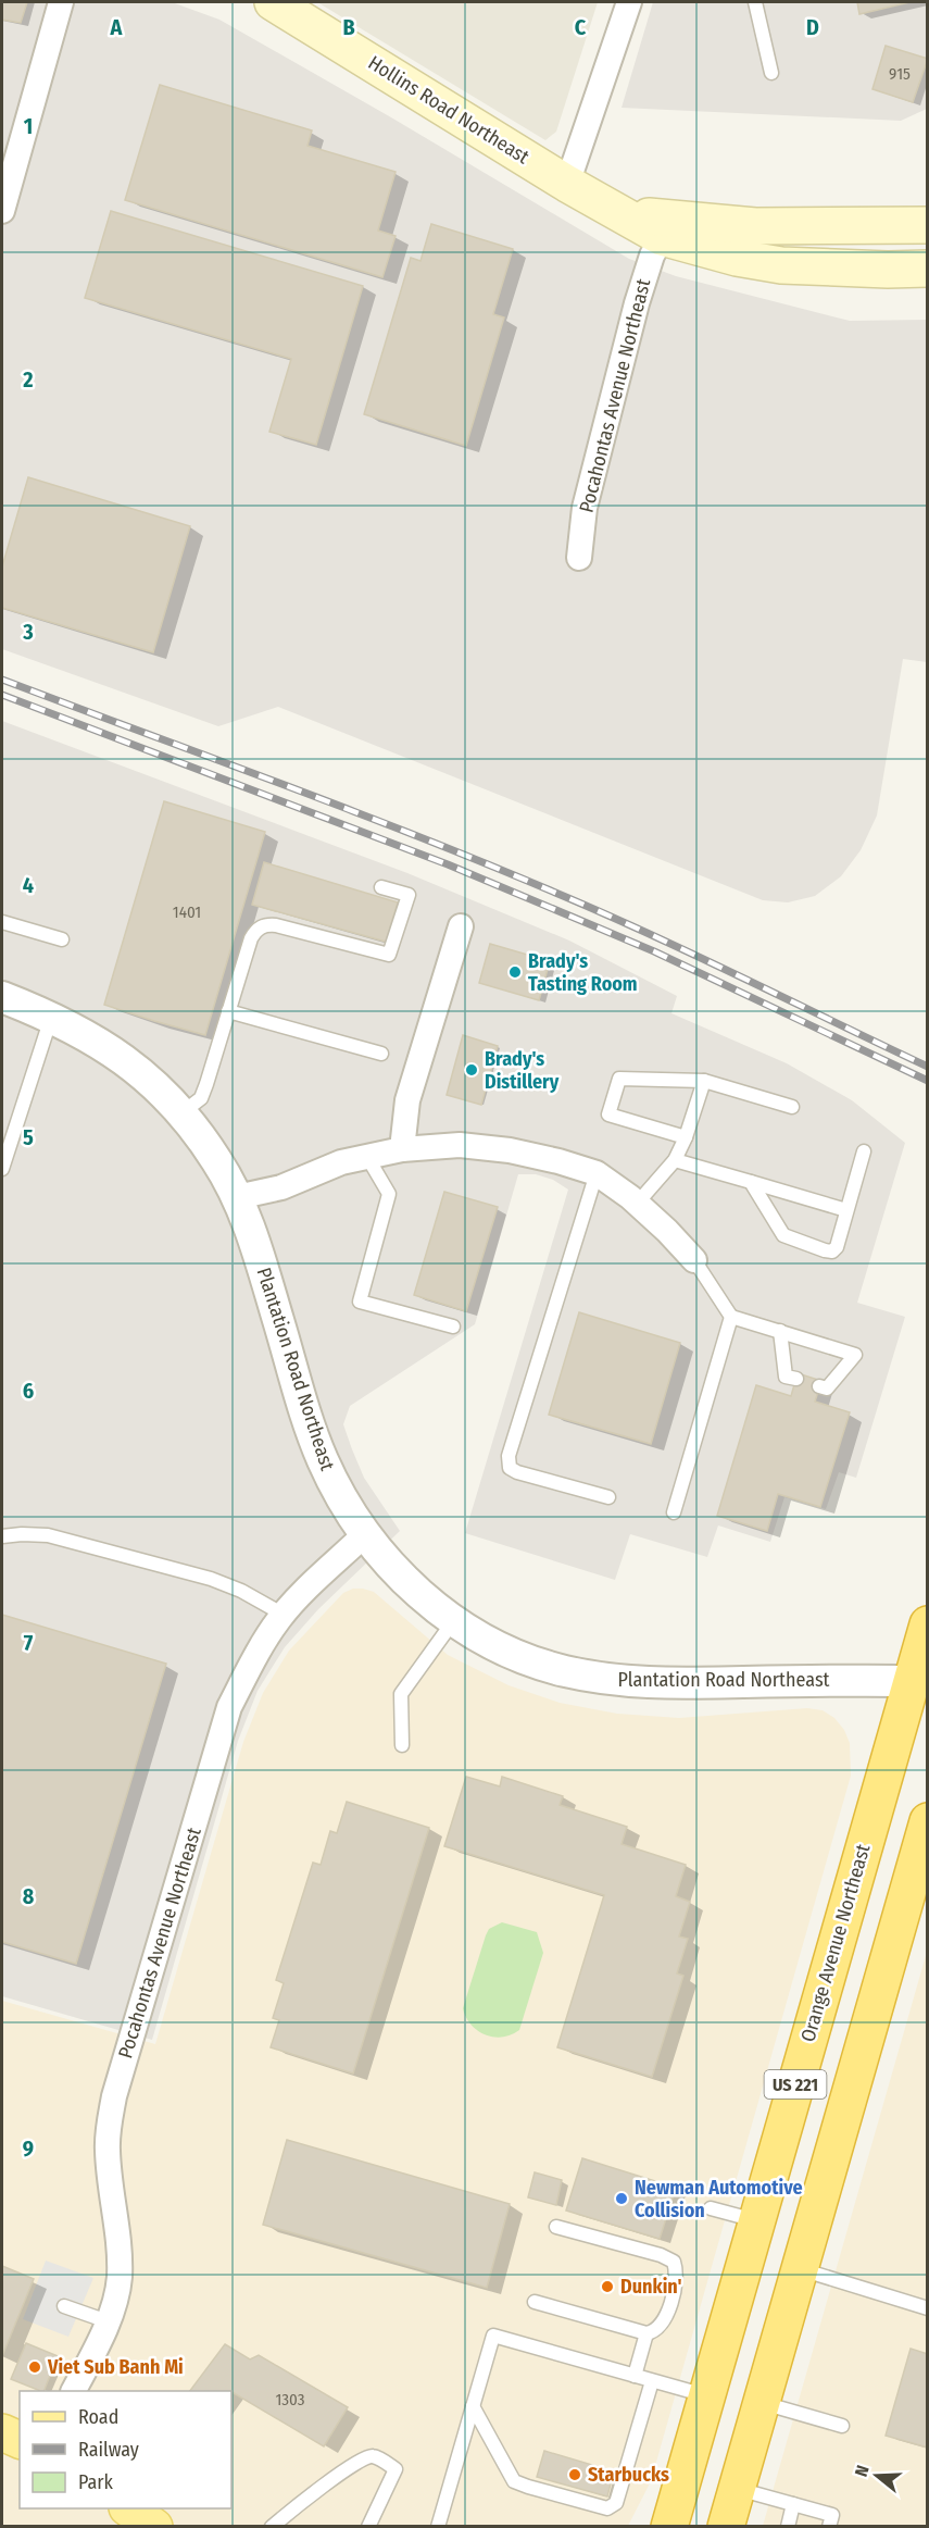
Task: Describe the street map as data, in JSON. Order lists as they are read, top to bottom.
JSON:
{
  "streets": {
    "highway": ["Orange Avenue Northeast", "US 221"],
    "main road": ["Hollins Road Northeast"],
    "street": ["Pocahontas Avenue Northeast", "Plantation Road Northeast"]
  },
  "crossings": [
    ["Hollins Road Northeast", "Pocahontas Avenue Northeast"],
    ["Pocahontas Avenue Northeast", "Plantation Road Northeast"],
    ["Plantation Road Northeast", "Orange Avenue Northeast"]
  ],
  "places": [
    "Brady's Tasting Room",
    "Brady's Distillery",
    "Newman Automotive Collision",
    "Dunkin'",
    "Viet Sub Banh Mi",
    "Starbucks"
  ],
  "house_numbers": ["915", "1401", "1303"],
  "legend": ["Road", "Railway", "Park"],
  "north": "left",
  "grid": {
    "columns": [
      "A",
      "B",
      "C",
      "D"
    ],
    "rows": [
      "1",
      "2",
      "3",
      "4",
      "5",
      "6",
      "7",
      "8",
      "9"
    ]
  }
}
